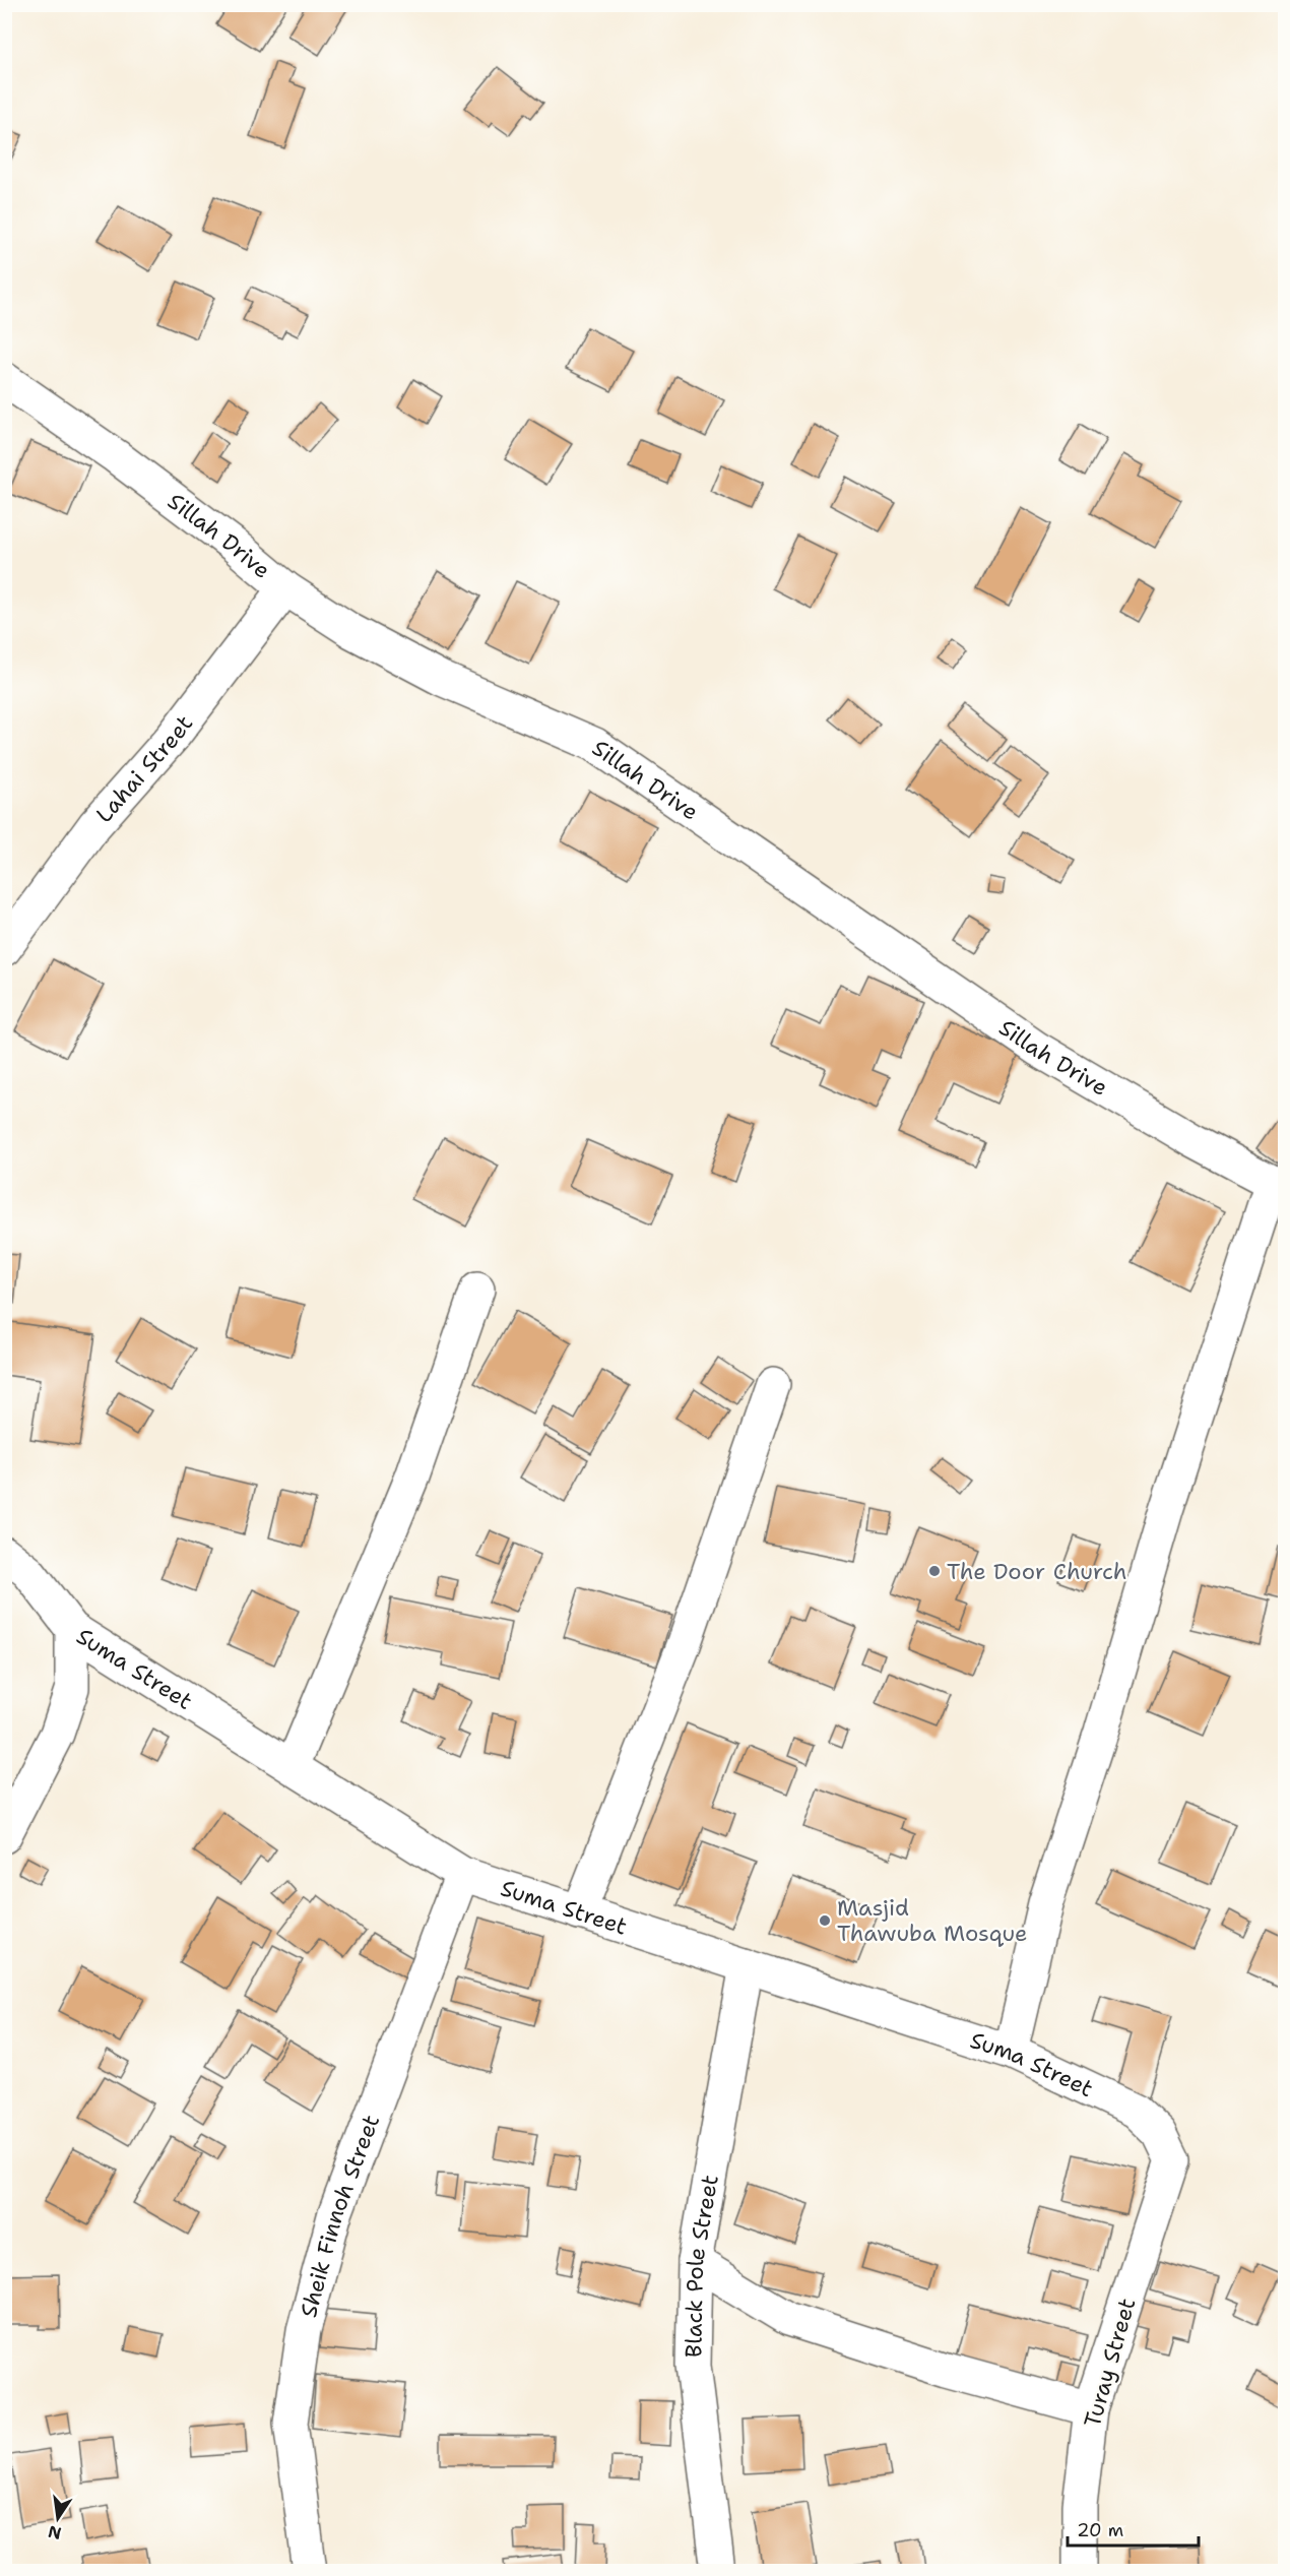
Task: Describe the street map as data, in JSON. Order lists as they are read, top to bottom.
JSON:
{
  "streets": {
    "street": [
      "Sillah Drive",
      "Lahai Street",
      "Suma Street",
      "Sheik Finnoh Street",
      "Black Pole Street",
      "Turay Street"
    ]
  },
  "crossings": [
    ["Sillah Drive", "Lahai Street"],
    ["Suma Street", "Sheik Finnoh Street"],
    ["Suma Street", "Black Pole Street"],
    ["Suma Street", "Turay Street"]
  ],
  "places": ["The Door Church", "Masjid Thawuba Mosque"],
  "scale_bar": "20 m",
  "north": "bottom"
}
